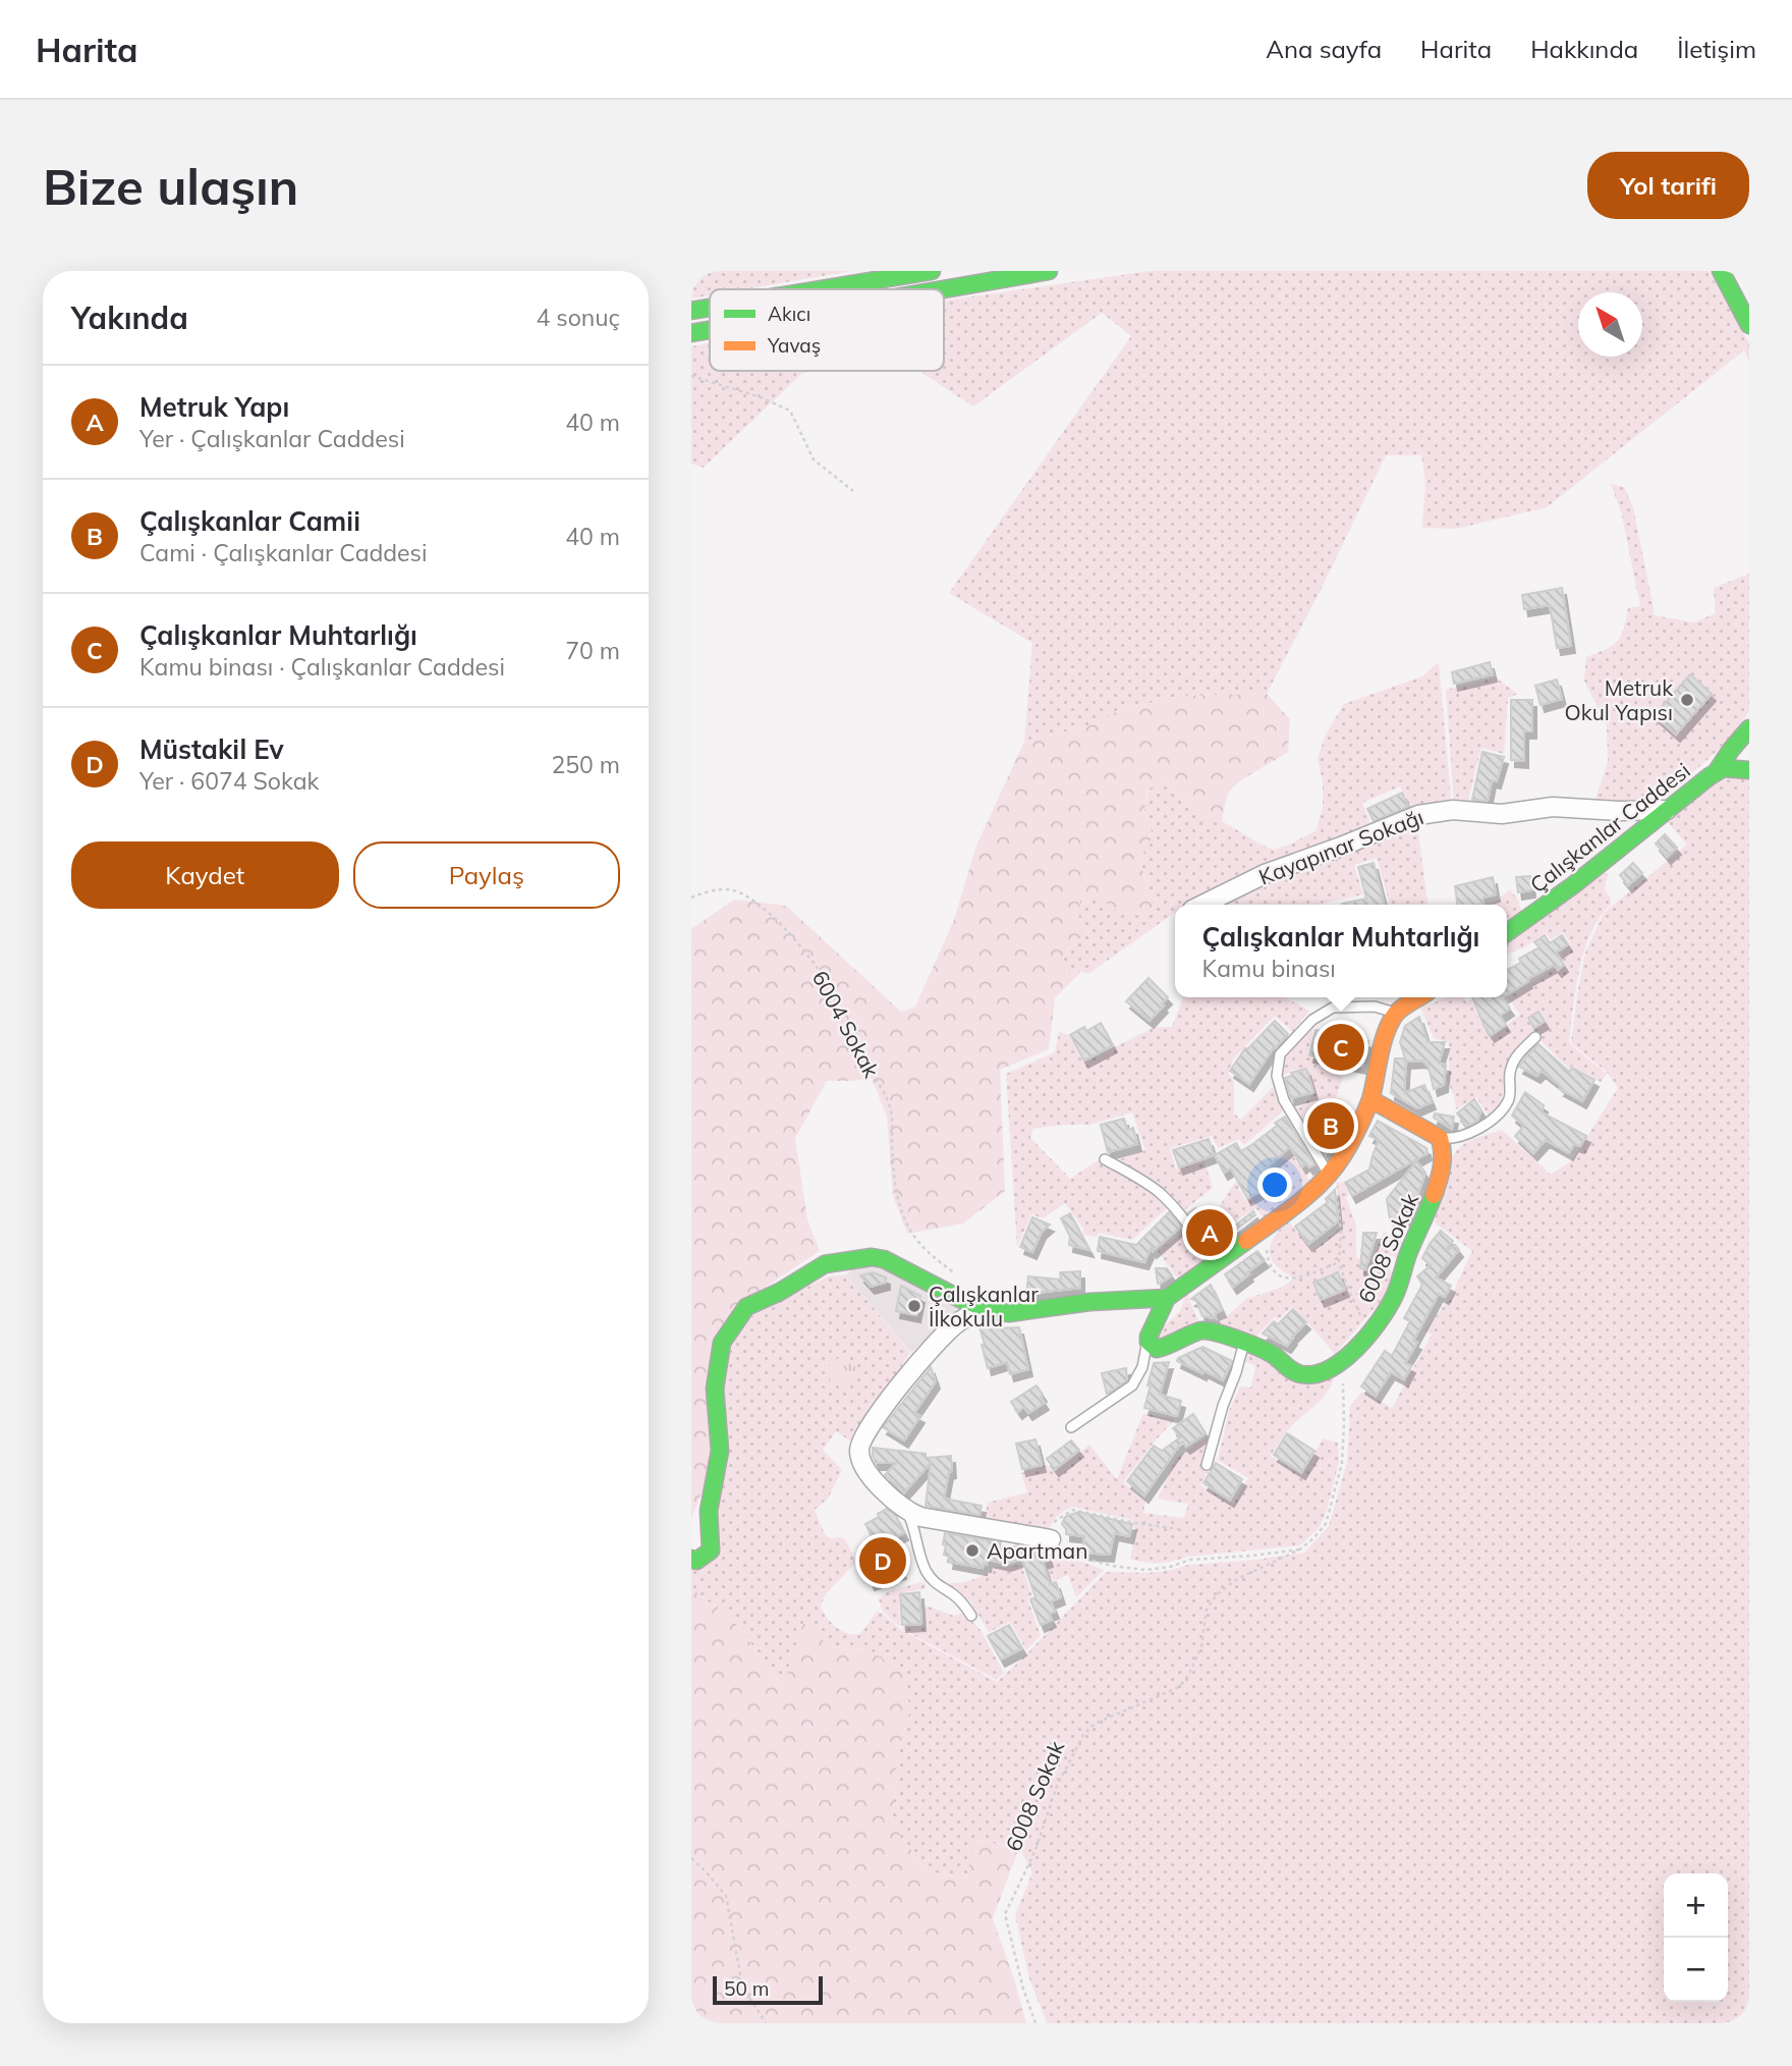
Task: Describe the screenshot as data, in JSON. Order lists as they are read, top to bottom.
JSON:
{
  "streets": {
    "street": ["Çalışkanlar Caddesi", "Kayapınar Sokağı", "6008 Sokak"],
    "path": ["6004 Sokak"]
  },
  "crossings": [
    ["Çalışkanlar Caddesi", "Kayapınar Sokağı"]
  ],
  "places": ["Metruk Okul Yapısı", "Çalışkanlar İlkokulu", "Apartman"],
  "legend": ["Akıcı", "Yavaş"],
  "scale_bar": "50 m",
  "north": "top left",
  "page": {
    "header": "Harita",
    "nav": [
      "Ana sayfa",
      "Harita",
      "Hakkında",
      "İletişim"
    ],
    "buttons": [
      "Yol tarifi",
      ["Kaydet", "Paylaş"]
    ],
    "title": "Bize ulaşın",
    "heading": ["Yakında", "4 sonuç"],
    "list": [
      {
        "mark": "A",
        "name": "Metruk Yapı",
        "note": "Yer · Çalışkanlar Caddesi",
        "value": "40 m"
      },
      {
        "mark": "B",
        "name": "Çalışkanlar Camii",
        "note": "Cami · Çalışkanlar Caddesi",
        "value": "40 m"
      },
      {
        "mark": "C",
        "name": "Çalışkanlar Muhtarlığı",
        "note": "Kamu binası · Çalışkanlar Caddesi",
        "value": "70 m"
      },
      {
        "mark": "D",
        "name": "Müstakil Ev",
        "note": "Yer · 6074 Sokak",
        "value": "250 m"
      }
    ],
    "popup": ["Çalışkanlar Muhtarlığı", "Kamu binası"],
    "pins": [
      "C",
      "B",
      "A",
      "D"
    ],
    "map_buttons": ["+", "−"],
    "scale": "50 m"
  }
}
